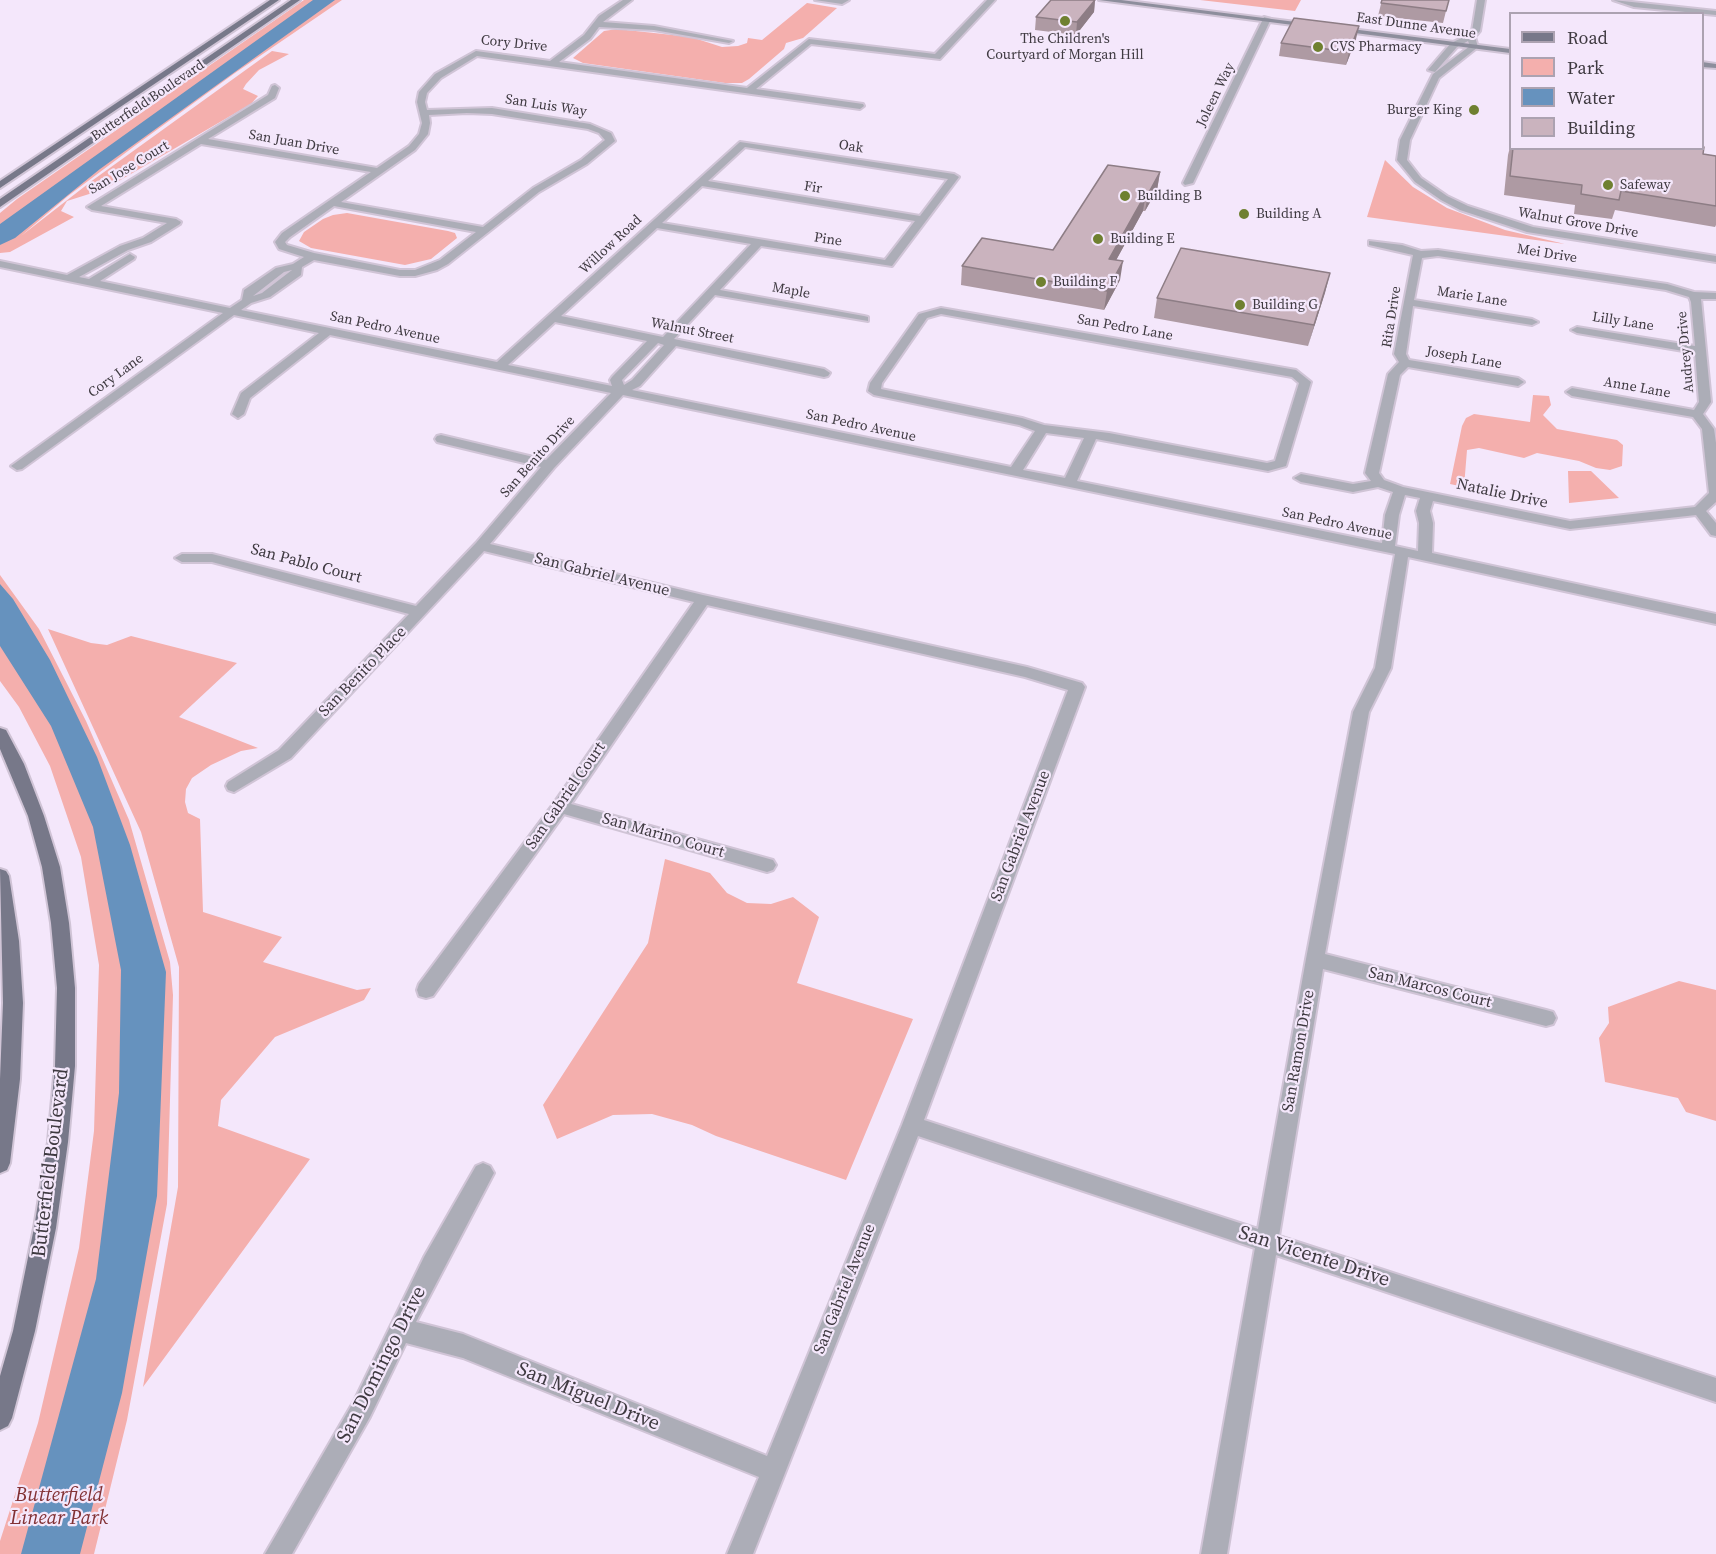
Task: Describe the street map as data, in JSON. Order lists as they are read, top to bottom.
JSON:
{
  "streets": {
    "main road": ["East Dunne Avenue", "Butterfield Boulevard"],
    "street": [
      "Cory Drive",
      "Joleen Way",
      "San Luis Way",
      "San Juan Drive",
      "Oak",
      "San Jose Court",
      "Fir",
      "Walnut Grove Drive",
      "Pine",
      "Willow Road",
      "Mei Drive",
      "Maple",
      "Marie Lane",
      "Rita Drive",
      "Lilly Lane",
      "San Pedro Avenue",
      "San Pedro Lane",
      "Walnut Street",
      "Audrey Drive",
      "Joseph Lane",
      "Cory Lane",
      "Anne Lane",
      "San Benito Drive",
      "Natalie Drive",
      "San Pablo Court",
      "San Gabriel Avenue",
      "San Benito Place",
      "San Gabriel Court",
      "San Marino Court",
      "San Marcos Court",
      "San Ramon Drive",
      "San Vicente Drive",
      "San Domingo Drive",
      "San Miguel Drive"
    ]
  },
  "crossings": [
    ["East Dunne Avenue", "Joleen Way"],
    ["East Dunne Avenue", "Walnut Grove Drive"],
    ["Cory Drive", "San Luis Way"],
    ["Cory Drive", "San Juan Drive"],
    ["San Juan Drive", "San Jose Court"],
    ["Oak", "Pine"],
    ["Oak", "Willow Road"],
    ["San Jose Court", "San Pedro Avenue"],
    ["Fir", "Pine"],
    ["Fir", "Willow Road"],
    ["Pine", "Willow Road"],
    ["Willow Road", "San Pedro Avenue"],
    ["Willow Road", "Walnut Street"],
    ["Mei Drive", "Rita Drive"],
    ["Mei Drive", "Audrey Drive"],
    ["Marie Lane", "Rita Drive"],
    ["Rita Drive", "Joseph Lane"],
    ["Rita Drive", "Natalie Drive"],
    ["Lilly Lane", "Audrey Drive"],
    ["San Pedro Avenue", "Cory Lane"],
    ["San Pedro Avenue", "San Benito Drive"],
    ["San Pedro Avenue", "San Ramon Drive"],
    ["Audrey Drive", "Anne Lane"],
    ["Audrey Drive", "Natalie Drive"],
    ["San Benito Drive", "San Gabriel Avenue"],
    ["San Benito Drive", "San Benito Place"],
    ["Natalie Drive", "San Ramon Drive"],
    ["San Pablo Court", "San Benito Place"],
    ["San Gabriel Avenue", "San Benito Place"],
    ["San Gabriel Avenue", "San Gabriel Court"],
    ["San Gabriel Avenue", "San Vicente Drive"],
    ["San Gabriel Avenue", "San Miguel Drive"],
    ["San Gabriel Court", "San Marino Court"],
    ["San Marcos Court", "San Ramon Drive"],
    ["San Ramon Drive", "San Vicente Drive"],
    ["San Domingo Drive", "San Miguel Drive"]
  ],
  "parks": ["Butterfield Linear Park"],
  "places": [
    "The Children's Courtyard of Morgan Hill",
    "CVS Pharmacy",
    "Burger King",
    "Safeway",
    "Building B",
    "Building A",
    "Building E",
    "Building F",
    "Building G"
  ],
  "legend": [
    "Road",
    "Park",
    "Water",
    "Building"
  ]
}
